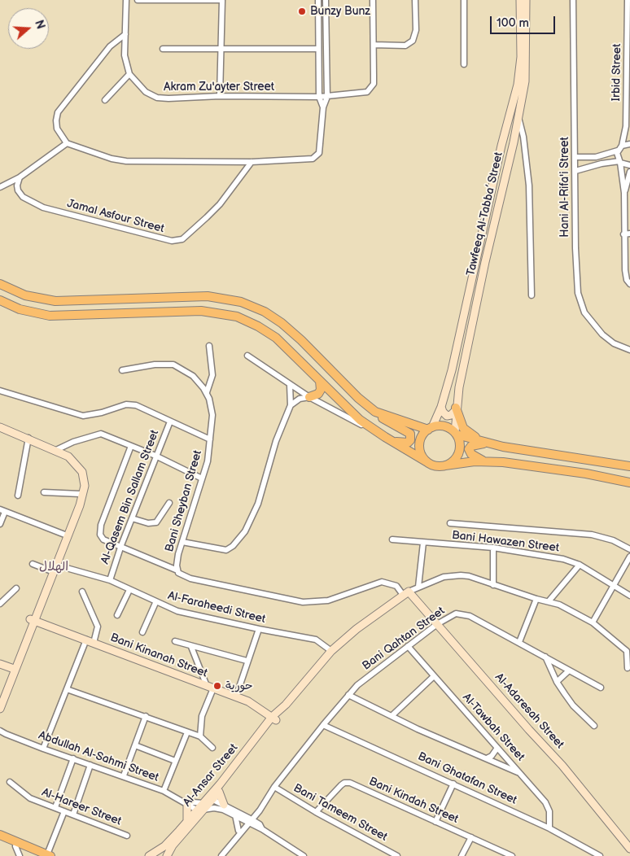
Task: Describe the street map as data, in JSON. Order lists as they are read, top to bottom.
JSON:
{
  "streets": {
    "street": [
      "Irbid Street",
      "Akram Zu'ayter Street",
      "Hani Al-Rifa'i Street",
      "Tawfeeq Al-Tabba’ Street",
      "Jamal Asfour Street",
      "Al-Qasem Bin Sallam Street",
      "Bani Sheyban Street",
      "Bani Hawazen Street",
      "Al-Faraheedi Street",
      "Bani Qahtan Street",
      "Bani Kinanah Street",
      "Al-Adaresah Street",
      "Al-Tawbah Street",
      "Abdullah Al-Sahmi Street",
      "Al-Ansar Street",
      "Bani Ghatafan Street",
      "Bani Kindah Street",
      "Al-Hareer Street",
      "Bani Tameem Street"
    ]
  },
  "crossings": [
    ["Al-Qasem Bin Sallam Street", "Al-Faraheedi Street"],
    ["Al-Faraheedi Street", "Al-Ansar Street"],
    ["Bani Qahtan Street", "Al-Adaresah Street"],
    ["Bani Qahtan Street", "Al-Tawbah Street"],
    ["Bani Qahtan Street", "Bani Ghatafan Street"],
    ["Bani Qahtan Street", "Bani Tameem Street"],
    ["Bani Kinanah Street", "Al-Ansar Street"],
    ["Al-Adaresah Street", "Al-Ansar Street"],
    ["Al-Tawbah Street", "Bani Ghatafan Street"],
    ["Abdullah Al-Sahmi Street", "Al-Ansar Street"],
    ["Bani Kindah Street", "Bani Tameem Street"]
  ],
  "districts": ["الهلال"],
  "places": ["Bunzy Bunz", "حورية"],
  "scale_bar": "100 m",
  "north": "right"
}
